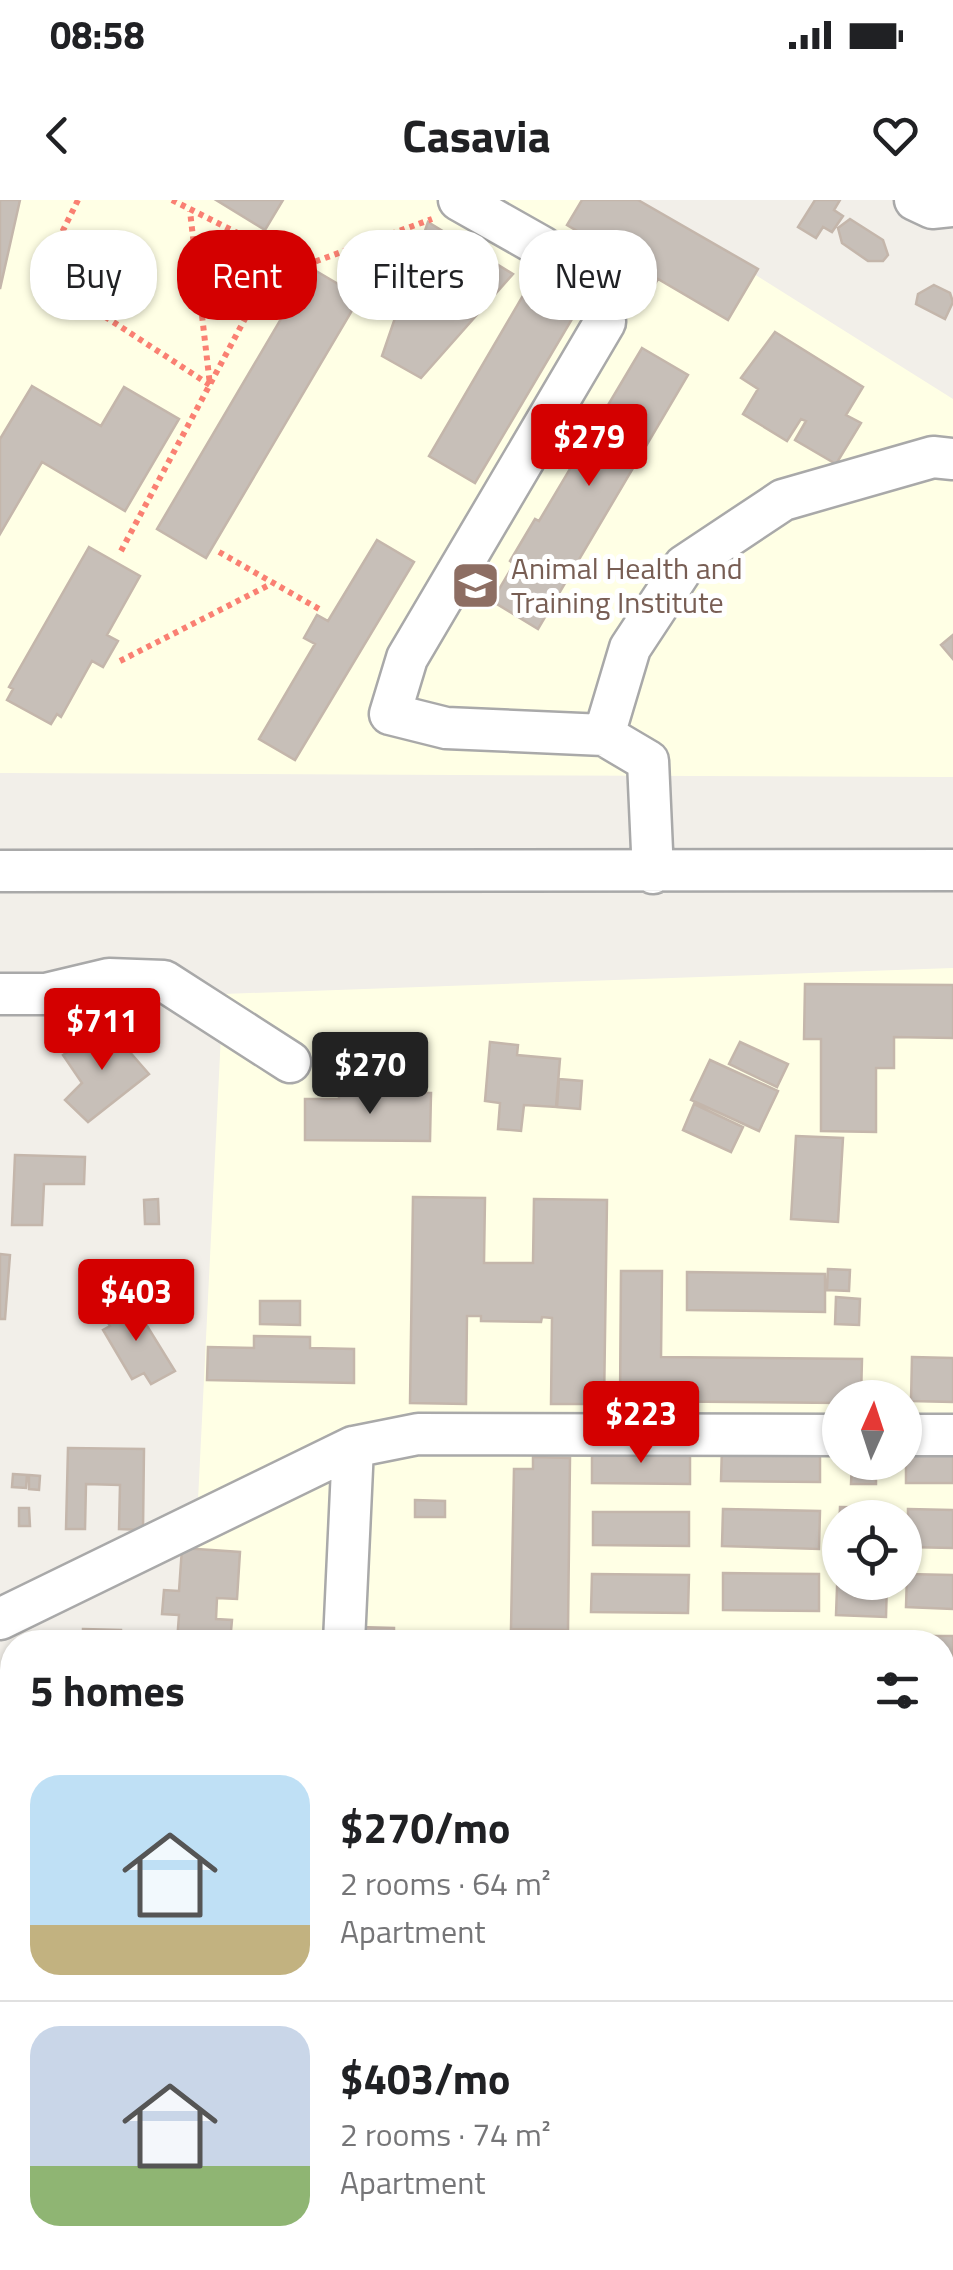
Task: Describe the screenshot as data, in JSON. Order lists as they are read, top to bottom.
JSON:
{
  "places": {
    "school or university": ["Animal Health and Training Institute"]
  },
  "north": "top",
  "page": {
    "status": "08:58",
    "header": "Casavia",
    "chip": [
      "Buy",
      "Rent",
      "Filters",
      "New"
    ],
    "price": [
      "$279",
      "$711",
      "$270",
      "$403",
      "$223"
    ],
    "heading": "5 homes",
    "list": [
      {
        "name": "$270/mo",
        "note": "2 rooms · 64 m² · Apartment"
      },
      {
        "name": "$403/mo",
        "note": "2 rooms · 74 m² · Apartment"
      }
    ]
  }
}
